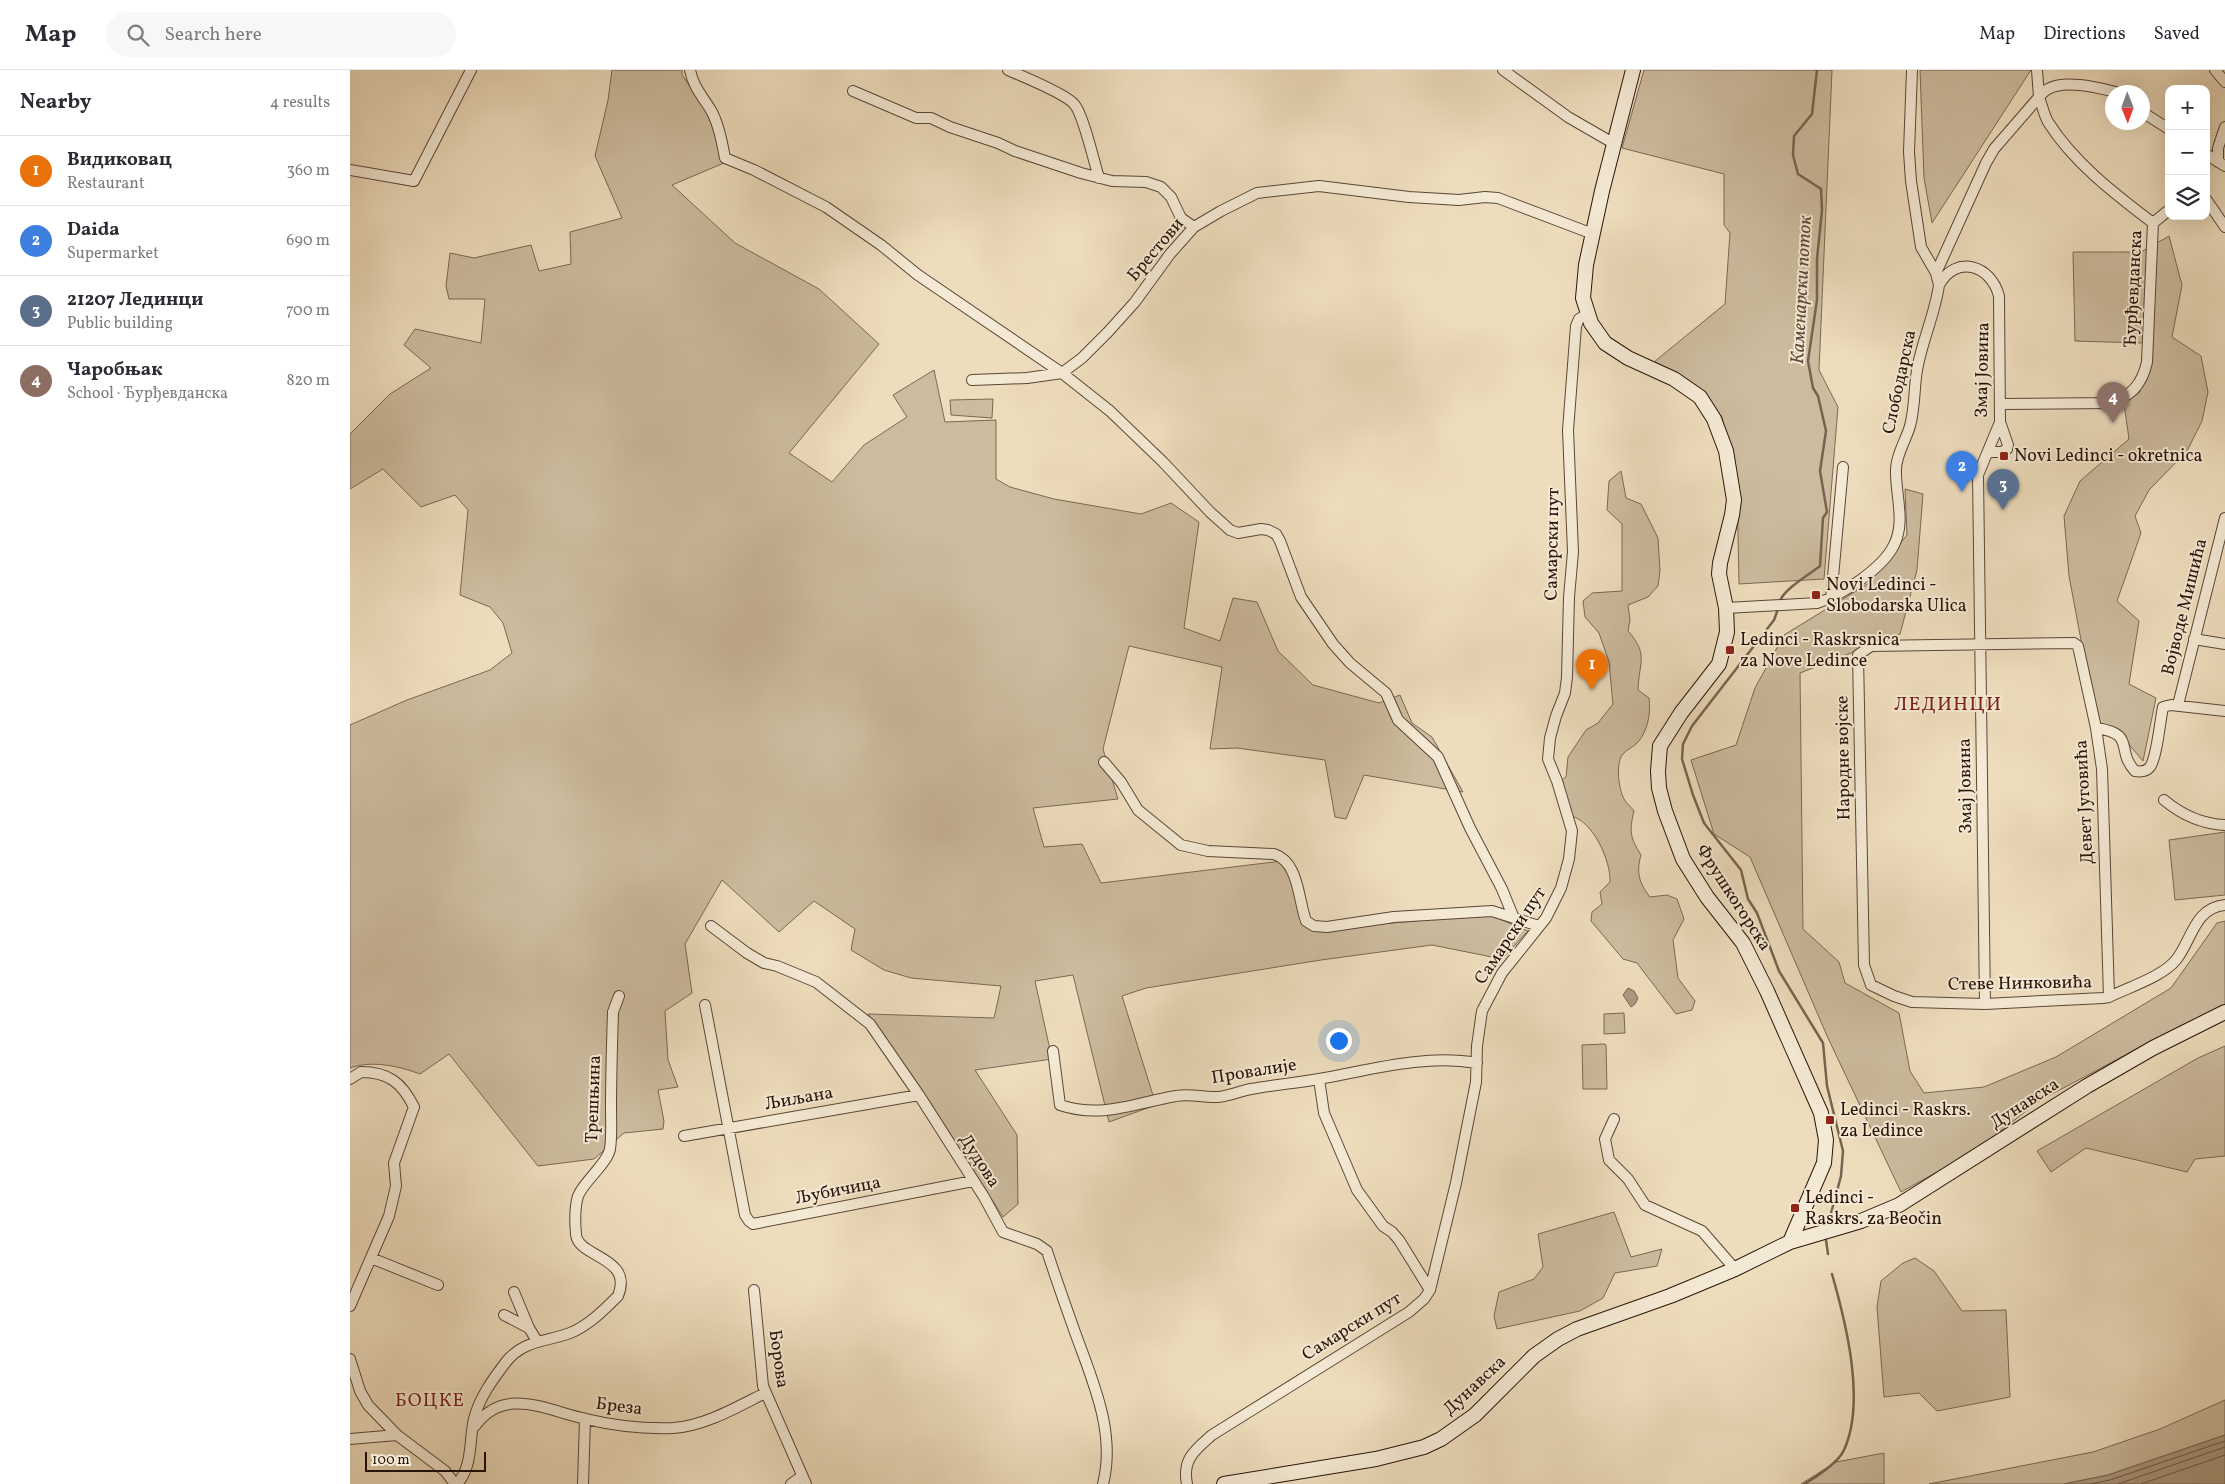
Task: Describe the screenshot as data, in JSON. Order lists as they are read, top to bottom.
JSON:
{
  "streets": {
    "street": [
      "Брестови",
      "Ђурђевданска",
      "Змај Јовина",
      "Слободарска",
      "Самарски пут",
      "Војводе Мишића",
      "Народне војске",
      "Девет Југовића",
      "Фрушкогорска",
      "Стеве Нинковића",
      "Провалије",
      "Трешњина",
      "Љиљана",
      "Дунавска",
      "Дудова",
      "Љубичица",
      "Борова",
      "Бреза"
    ]
  },
  "crossings": [
    ["Брестови", "Фрушкогорска"],
    ["Ђурђевданска", "Змај Јовина"],
    ["Змај Јовина", "Слободарска"],
    ["Змај Јовина", "Народне војске"],
    ["Змај Јовина", "Девет Југовића"],
    ["Змај Јовина", "Стеве Нинковића"],
    ["Слободарска", "Фрушкогорска"],
    ["Самарски пут", "Фрушкогорска"],
    ["Самарски пут", "Провалије"],
    ["Народне војске", "Девет Југовића"],
    ["Народне војске", "Стеве Нинковића"],
    ["Девет Југовића", "Стеве Нинковића"],
    ["Фрушкогорска", "Дунавска"],
    ["Трешњина", "Бреза"],
    ["Љиљана", "Дудова"],
    ["Љиљана", "Љубичица"],
    ["Дудова", "Љубичица"],
    ["Борова", "Бреза"]
  ],
  "districts": ["ЛЕДИНЦИ", "БОЦКЕ"],
  "water": ["Каменарски поток"],
  "places": {
    "transit": [
      "Novi Ledinci - okretnica",
      "Novi Ledinci - Slobodarska Ulica",
      "Ledinci - Raskrsnica za Nove Ledince",
      "Ledinci - Raskrs. za Ledince",
      "Ledinci - Raskrs. za Beočin"
    ]
  },
  "scale_bar": "100 m",
  "north": "bottom",
  "page": {
    "header": "Map",
    "search": "Search here",
    "nav": ["Map", "Directions", "Saved"],
    "heading": ["Nearby", "4 results"],
    "map_buttons": ["+", "−"],
    "list": [
      {
        "mark": "1",
        "name": "Видиковац",
        "note": "Restaurant",
        "value": "360 m"
      },
      {
        "mark": "2",
        "name": "Daida",
        "note": "Supermarket",
        "value": "690 m"
      },
      {
        "mark": "3",
        "name": "21207 Лединци",
        "note": "Public building",
        "value": "700 m"
      },
      {
        "mark": "4",
        "name": "Чаробњак",
        "note": "School · Ђурђевданска",
        "value": "820 m"
      }
    ],
    "pins": [
      "4",
      "2",
      "3",
      "1"
    ],
    "scale": "100 m"
  }
}
